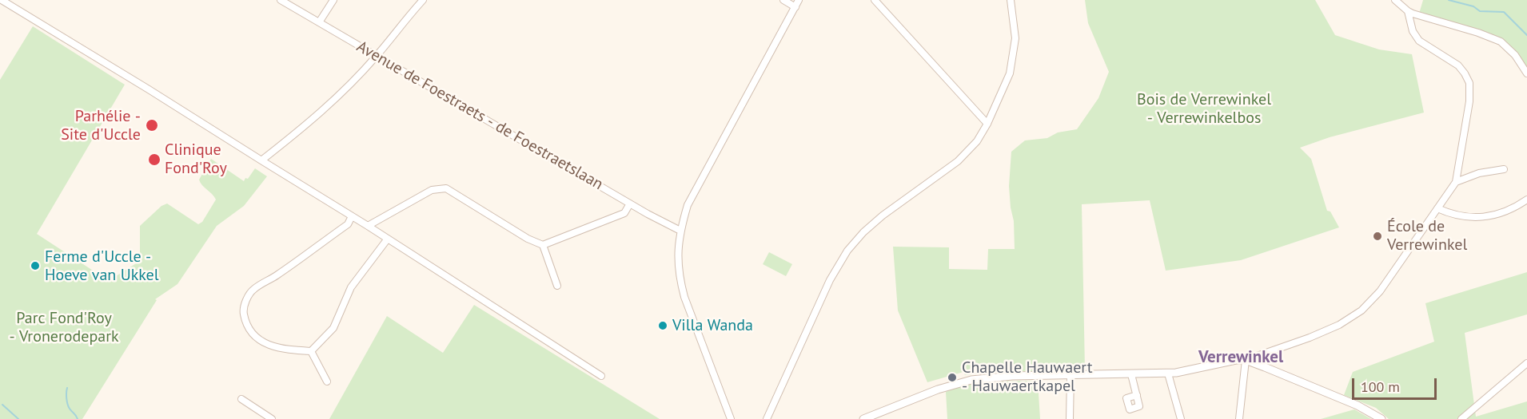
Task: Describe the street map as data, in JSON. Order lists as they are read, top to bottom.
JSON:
{
  "streets": {
    "street": ["Avenue de Foestraets - de Foestraetslaan"]
  },
  "districts": ["Verrewinkel"],
  "parks": ["Bois de Verrewinkel - Verrewinkelbos", "Parc Fond'Roy - Vronerodepark"],
  "places": [
    "Parhélie - Site d'Uccle",
    "Clinique Fond'Roy",
    "École de Verrewinkel",
    "Ferme d'Uccle - Hoeve van Ukkel",
    "Villa Wanda",
    "Chapelle Hauwaert - Hauwaertkapel"
  ],
  "scale_bar": "100 m"
}
